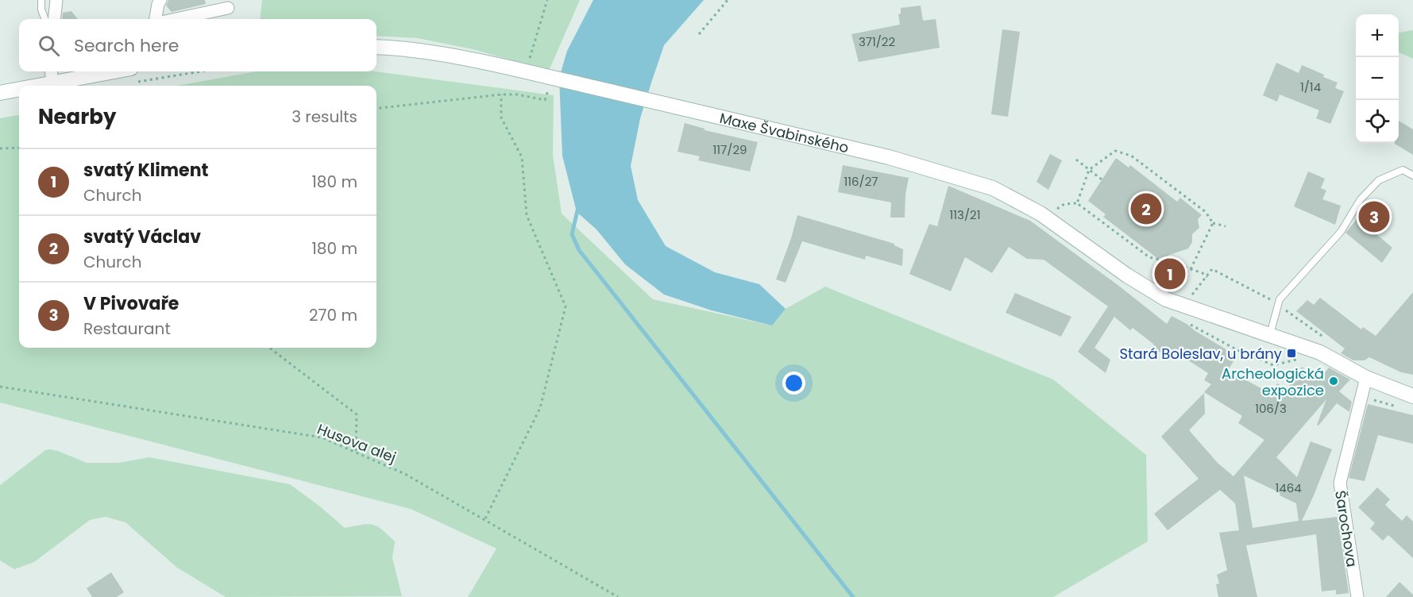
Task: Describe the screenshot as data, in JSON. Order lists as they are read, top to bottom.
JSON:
{
  "streets": {
    "main road": ["Maxe Švabinského"],
    "street": ["Šarochova"],
    "path": ["Husova alej"]
  },
  "crossings": [
    ["Maxe Švabinského", "Šarochova"]
  ],
  "places": {
    "transit": ["Stará Boleslav, u brány"],
    "other": ["Archeologická expozice"]
  },
  "house_numbers": [
    "371/22",
    "1/14",
    "117/29",
    "116/27",
    "113/21",
    "106/3",
    "1464"
  ],
  "page": {
    "map_buttons": ["+", "−"],
    "search": "Search here",
    "heading": ["Nearby", "3 results"],
    "list": [
      {
        "mark": "1",
        "name": "svatý Kliment",
        "note": "Church",
        "value": "180 m"
      },
      {
        "mark": "2",
        "name": "svatý Václav",
        "note": "Church",
        "value": "180 m"
      },
      {
        "mark": "3",
        "name": "V Pivovaře",
        "note": "Restaurant",
        "value": "270 m"
      }
    ],
    "pins": ["2", "3", "1"]
  }
}
